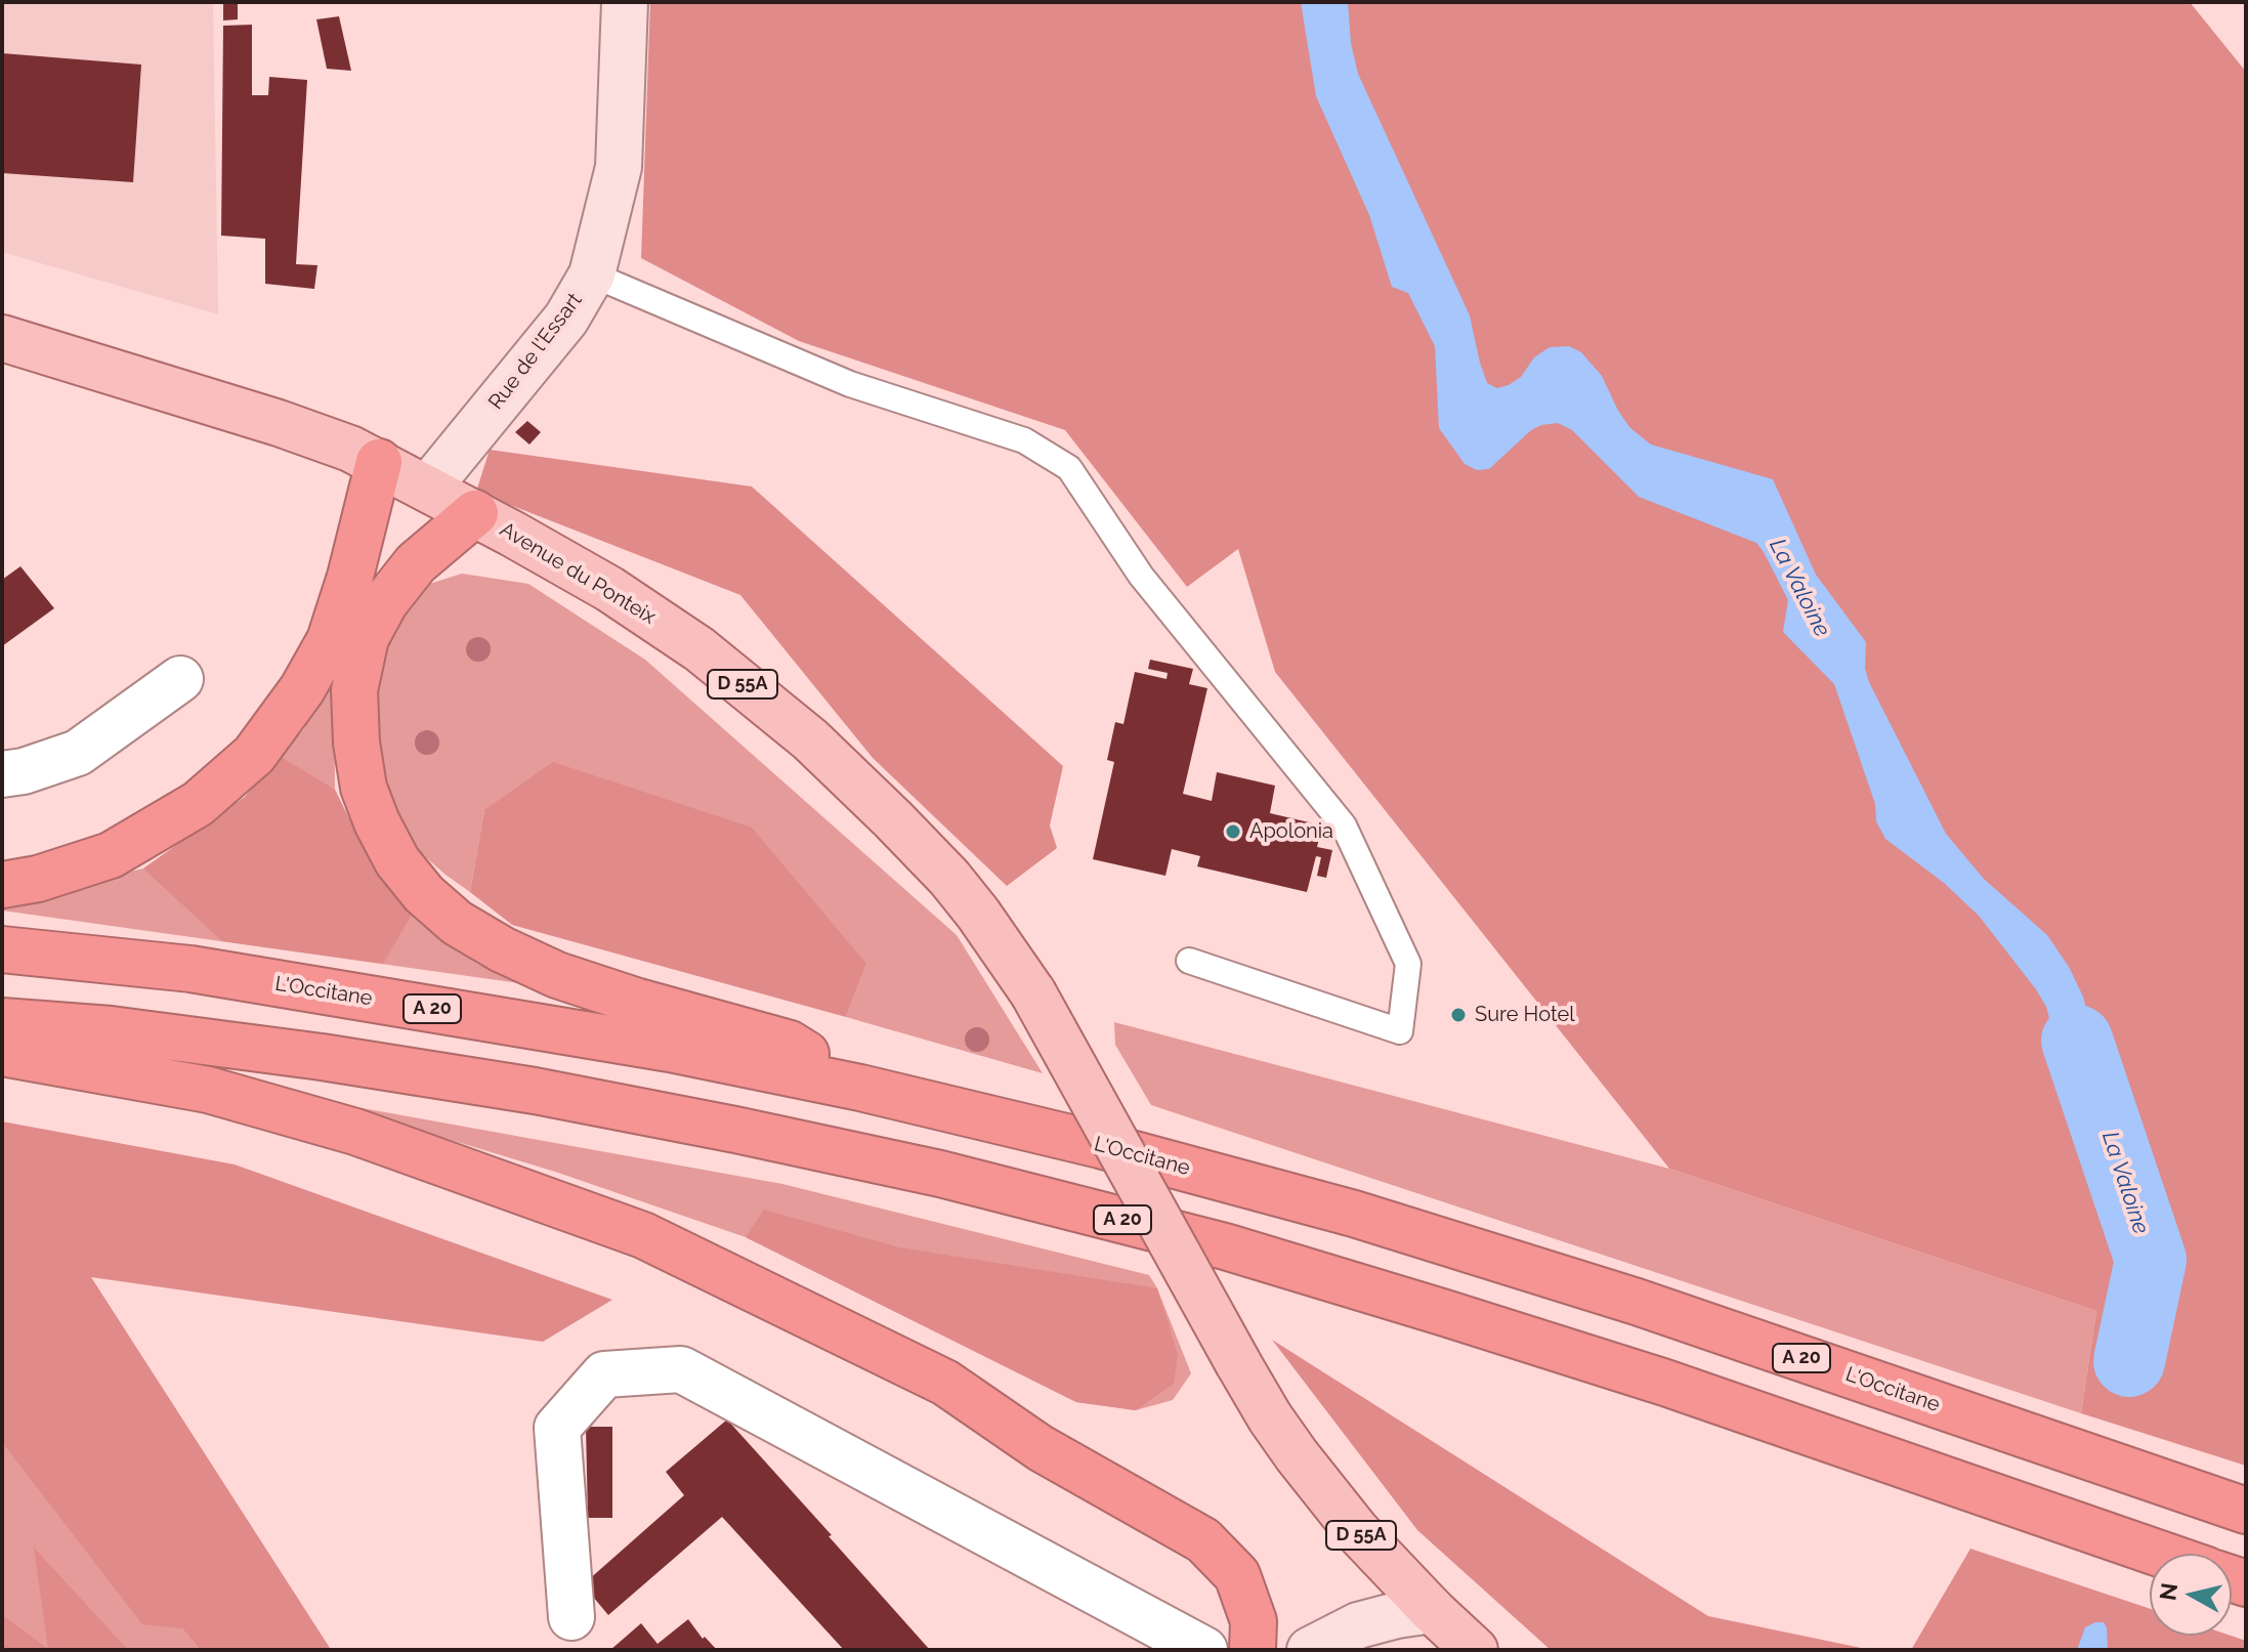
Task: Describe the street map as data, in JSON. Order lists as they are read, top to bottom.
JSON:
{
  "streets": {
    "highway": ["L'Occitane", "A 20"],
    "main road": ["Avenue du Ponteix", "D 55A"],
    "street": ["Rue de l'Essart"]
  },
  "crossings": [
    ["Rue de l'Essart", "Avenue du Ponteix"],
    ["Avenue du Ponteix", "D 55A"]
  ],
  "water": ["La Valoine"],
  "places": ["Apolonia", "Sure Hotel"],
  "north": "left"
}
